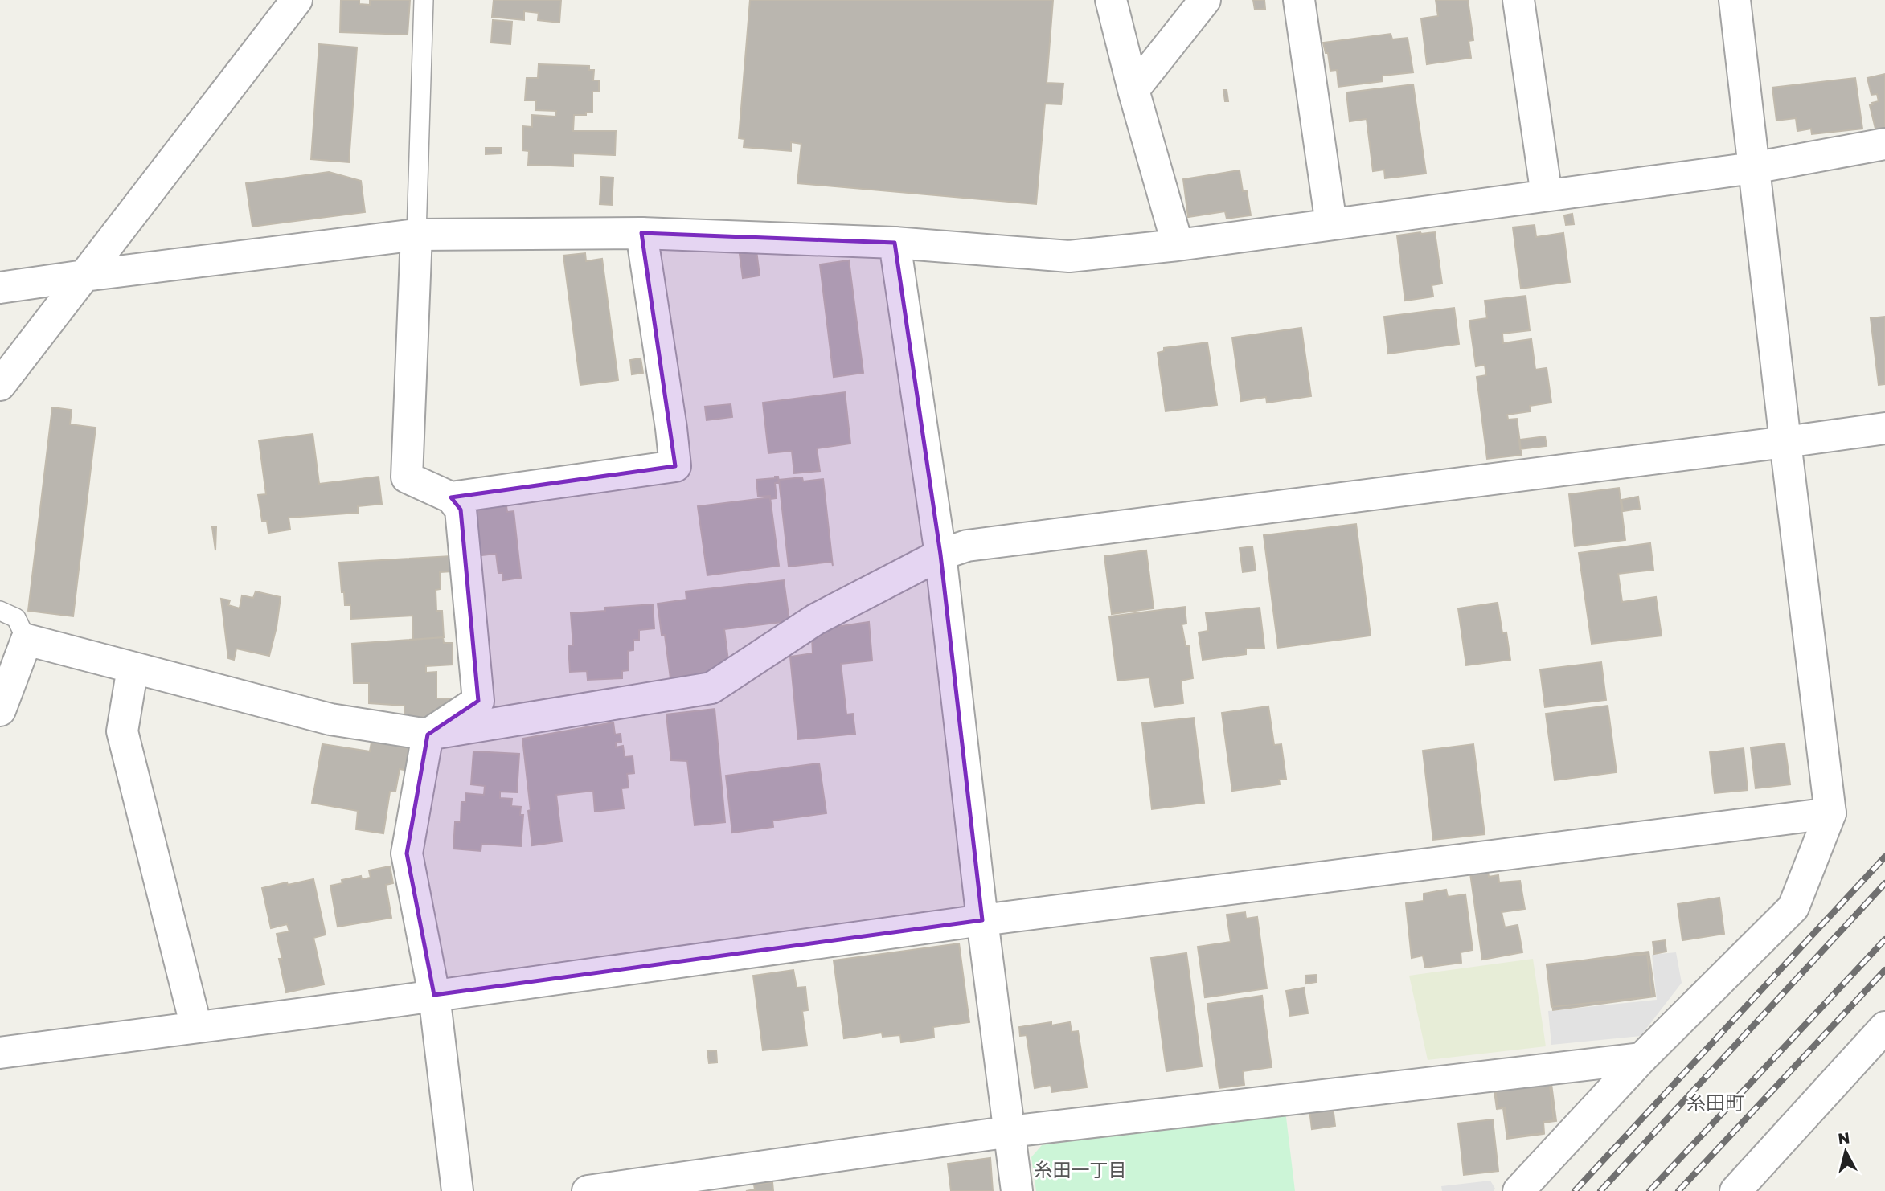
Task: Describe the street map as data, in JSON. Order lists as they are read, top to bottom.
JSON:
{
  "districts": ["糸田町", "糸田一丁目"],
  "north": "top"
}
